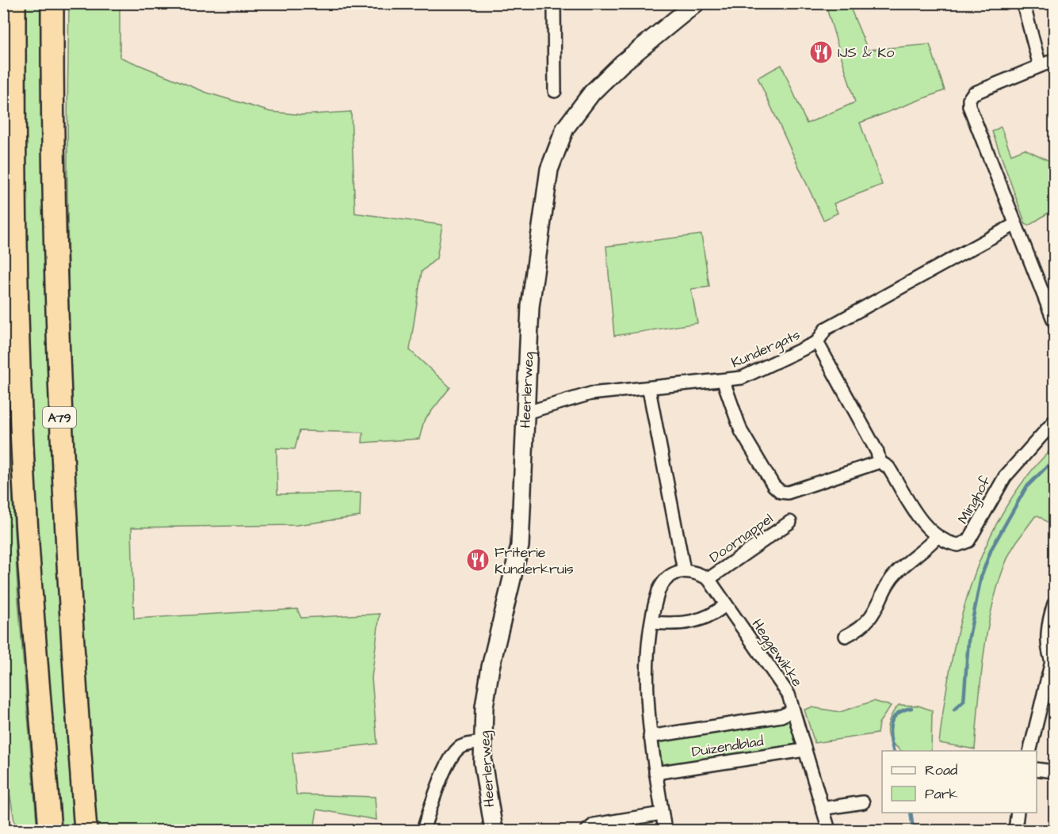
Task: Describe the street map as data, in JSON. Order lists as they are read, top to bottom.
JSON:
{
  "streets": {
    "highway": ["A79"],
    "main road": ["Heerlerweg"],
    "street": [
      "Kundergats",
      "Minghof",
      "Doornappel",
      "Heggewikke",
      "Duizendblad"
    ]
  },
  "crossings": [
    ["Kundergats", "Heerlerweg"],
    ["Kundergats", "Minghof"],
    ["Doornappel", "Heggewikke"],
    ["Heggewikke", "Duizendblad"]
  ],
  "places": {
    "restaurant": ["IJS & Ko", "Friterie Kunderkruis"]
  },
  "legend": ["Road", "Park"]
}
